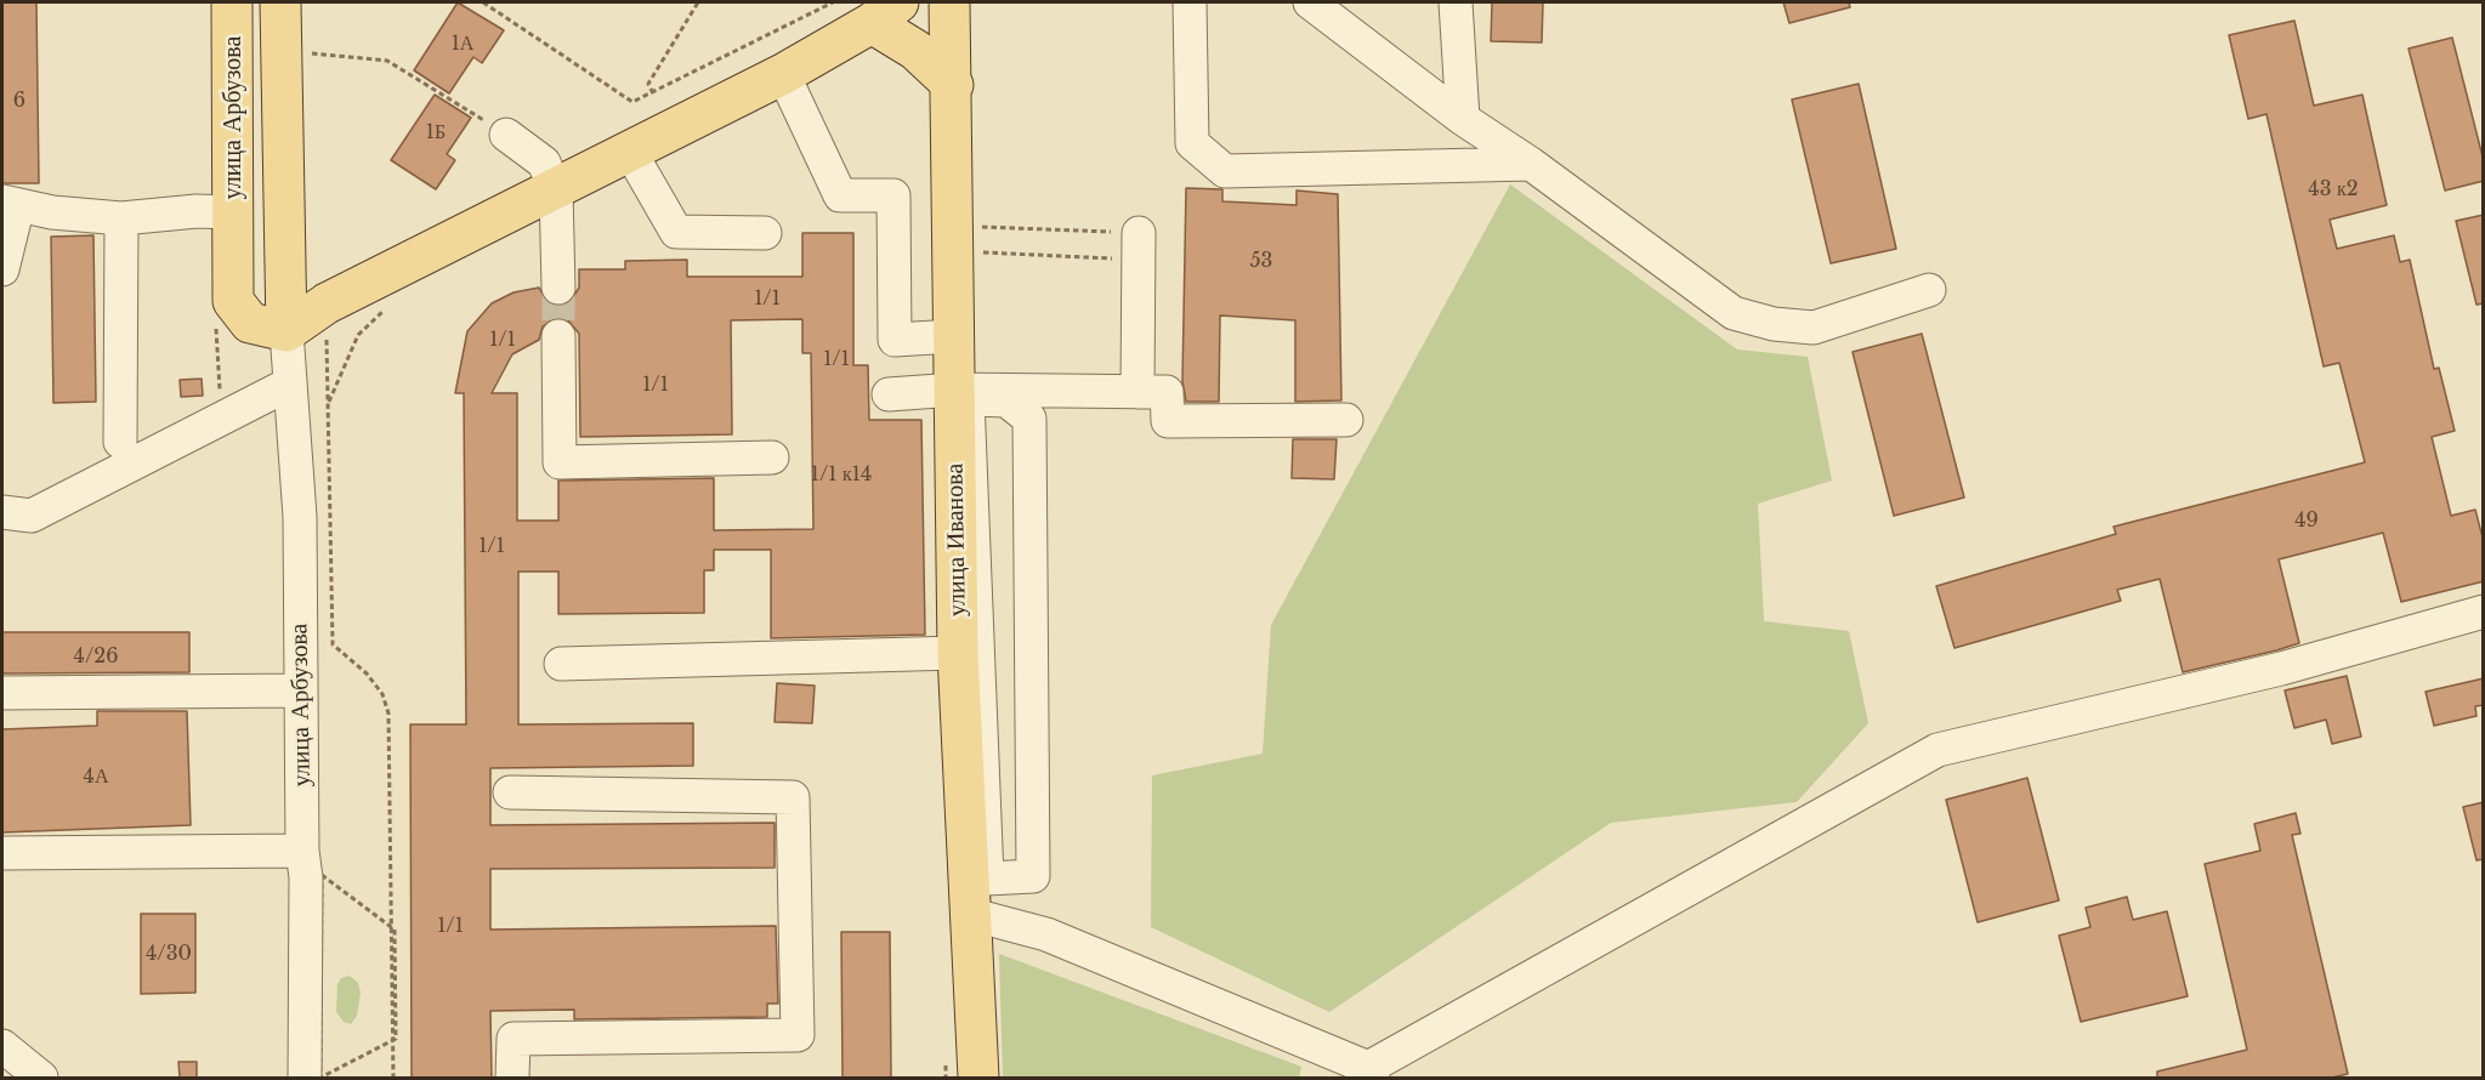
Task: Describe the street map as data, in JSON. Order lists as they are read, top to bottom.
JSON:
{
  "streets": {
    "main road": ["улица Арбузова", "улица Иванова"]
  },
  "house_numbers": [
    "1А",
    "6",
    "1Б",
    "43 к2",
    "53",
    "1/1",
    "1/1",
    "1/1",
    "1/1",
    "1/1 к14",
    "49",
    "1/1",
    "4/26",
    "4А",
    "1/1",
    "4/30"
  ]
}
